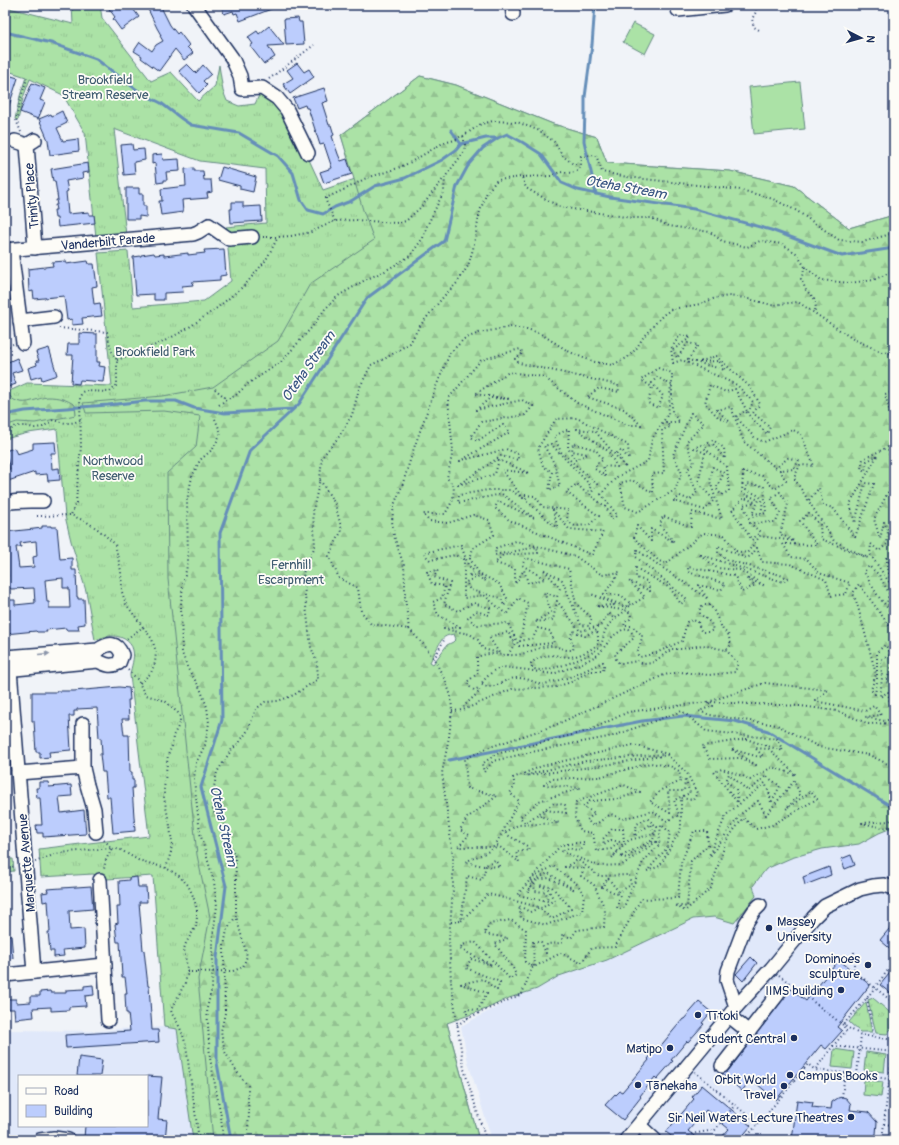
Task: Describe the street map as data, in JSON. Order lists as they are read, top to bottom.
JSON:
{
  "streets": {
    "street": ["Trinity Place", "Vanderbilt Parade", "Marquette Avenue"]
  },
  "crossings": [
    ["Trinity Place", "Vanderbilt Parade"]
  ],
  "water": ["Oteha Stream"],
  "parks": [
    "Brookfield Stream Reserve",
    "Brookfield Park",
    "Northwood Reserve",
    "Fernhill Escarpment"
  ],
  "places": [
    "Massey University",
    "Dominoes sculpture",
    "IIMS building",
    "Tītoki",
    "Student Central",
    "Matipo",
    "Campus Books",
    "Tānekaha",
    "Orbit World Travel",
    "Sir Neil Waters Lecture Theatres"
  ],
  "legend": ["Road", "Building"],
  "north": "right"
}
